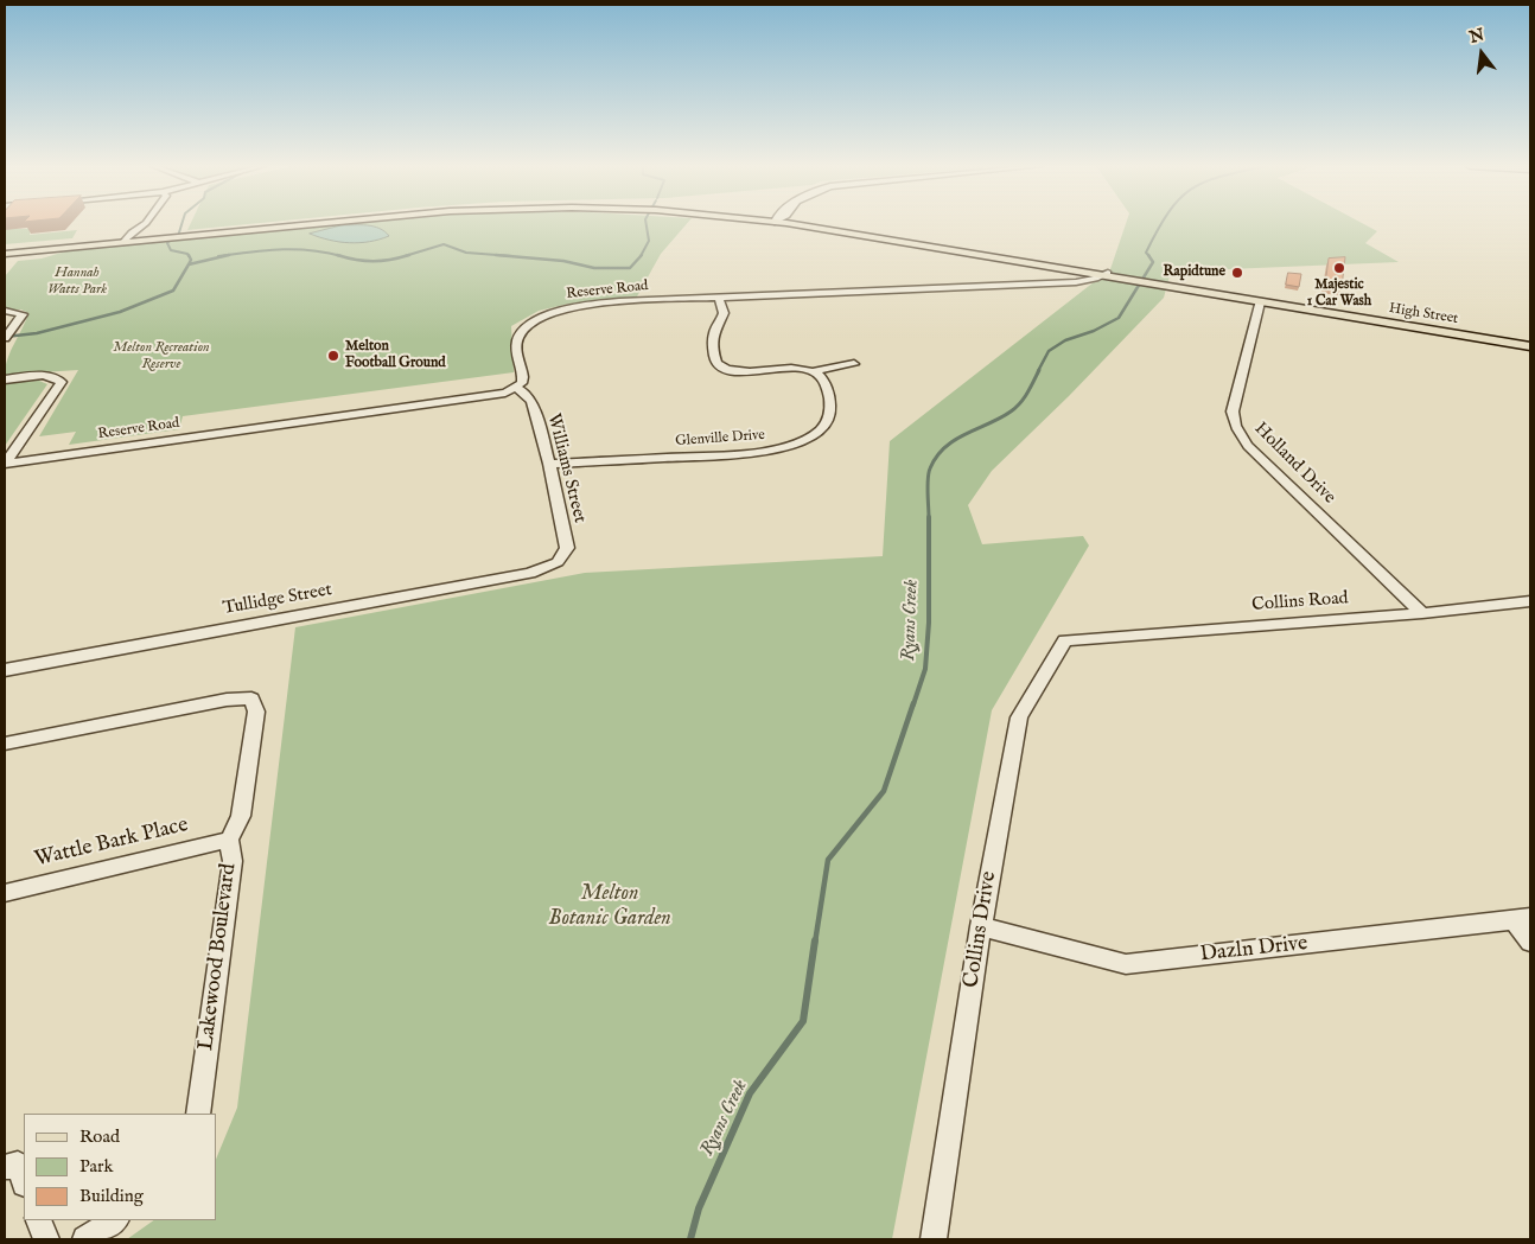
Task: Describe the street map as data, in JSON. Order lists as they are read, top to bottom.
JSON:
{
  "streets": {
    "main road": ["High Street"],
    "street": [
      "Reserve Road",
      "Glenville Drive",
      "Holland Drive",
      "Williams Street",
      "Tullidge Street",
      "Collins Road",
      "Wattle Bark Place",
      "Collins Drive",
      "Dazln Drive",
      "Lakewood Boulevard"
    ]
  },
  "crossings": [
    ["Reserve Road", "High Street"],
    ["Reserve Road", "Williams Street"],
    ["High Street", "Holland Drive"],
    ["Glenville Drive", "Williams Street"],
    ["Holland Drive", "Collins Road"],
    ["Williams Street", "Tullidge Street"],
    ["Collins Road", "Collins Drive"],
    ["Wattle Bark Place", "Lakewood Boulevard"],
    ["Collins Drive", "Dazln Drive"]
  ],
  "water": ["Ryans Creek"],
  "parks": ["Hannah Watts Park", "Melton Recreation Reserve", "Melton Botanic Garden"],
  "places": ["Majestic 1 Car Wash", "Rapidtune", "Melton Football Ground"],
  "legend": ["Road", "Park", "Building"],
  "north": "top"
}
